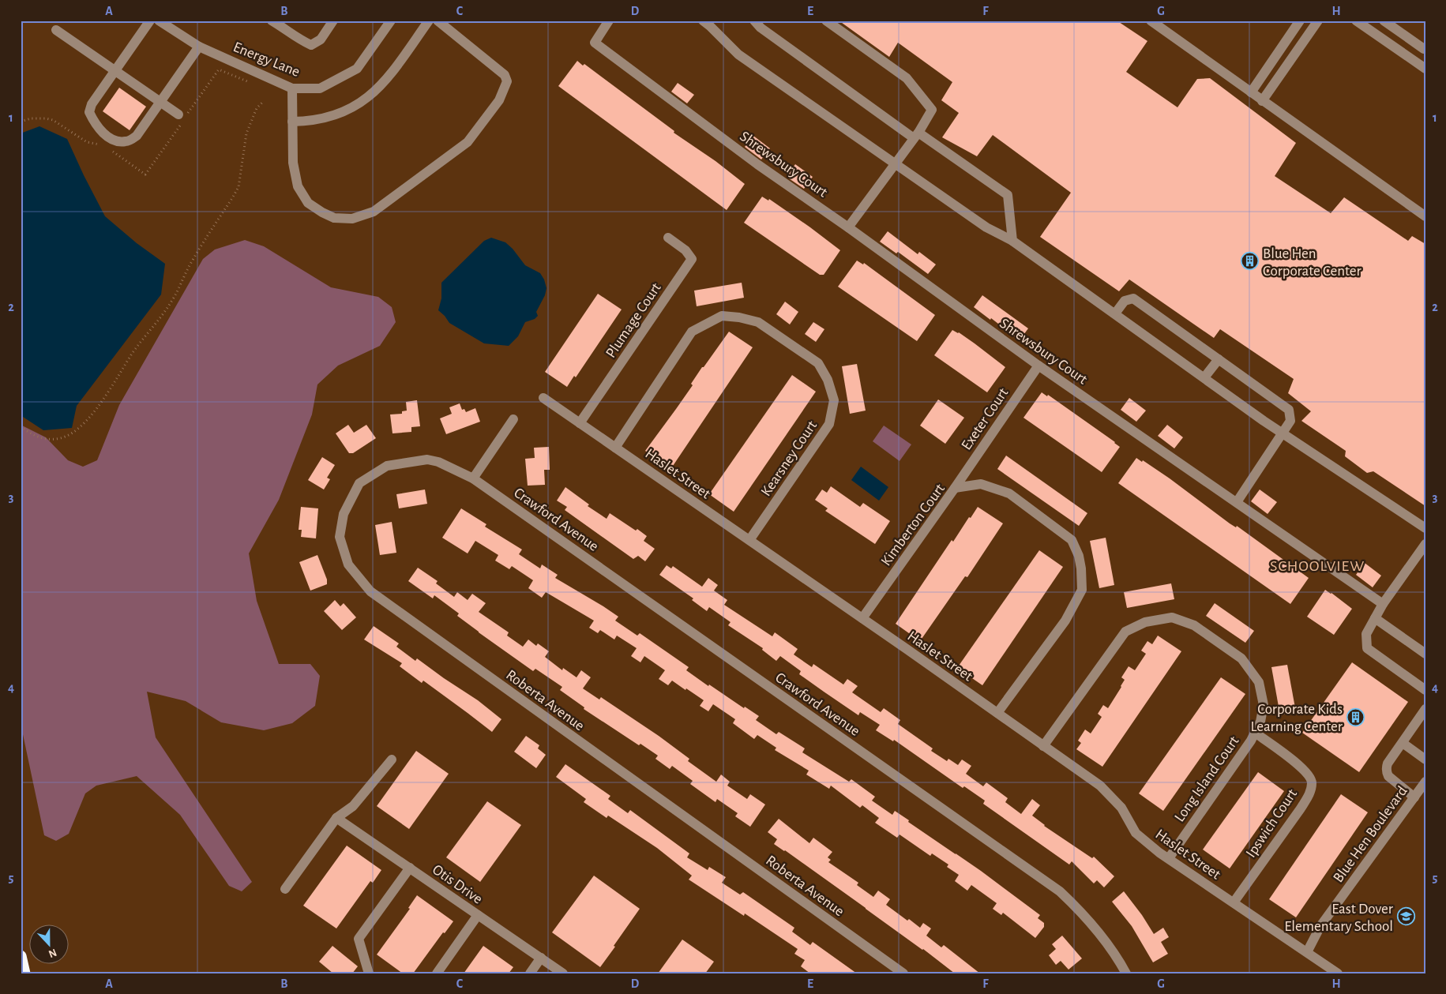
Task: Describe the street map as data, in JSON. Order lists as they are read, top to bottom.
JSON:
{
  "streets": {
    "street": [
      "Energy Lane",
      "Shrewsbury Court",
      "Plumage Court",
      "Exeter Court",
      "Kearsney Court",
      "Haslet Street",
      "Crawford Avenue",
      "Kimberton Court",
      "Roberta Avenue",
      "Long Island Court",
      "Ipswich Court",
      "Blue Hen Boulevard",
      "Otis Drive"
    ]
  },
  "crossings": [
    ["Shrewsbury Court", "Exeter Court"],
    ["Plumage Court", "Haslet Street"],
    ["Exeter Court", "Kimberton Court"],
    ["Kearsney Court", "Haslet Street"],
    ["Haslet Street", "Kimberton Court"],
    ["Haslet Street", "Long Island Court"],
    ["Haslet Street", "Ipswich Court"],
    ["Haslet Street", "Blue Hen Boulevard"],
    ["Crawford Avenue", "Roberta Avenue"],
    ["Long Island Court", "Ipswich Court"]
  ],
  "districts": ["SCHOOLVIEW"],
  "places": {
    "building": ["Blue Hen Corporate Center", "Corporate Kids Learning Center"],
    "school or university": ["East Dover Elementary School"]
  },
  "north": "bottom",
  "grid": {
    "columns": [
      "A",
      "B",
      "C",
      "D",
      "E",
      "F",
      "G",
      "H"
    ],
    "rows": [
      "1",
      "2",
      "3",
      "4",
      "5"
    ]
  }
}
